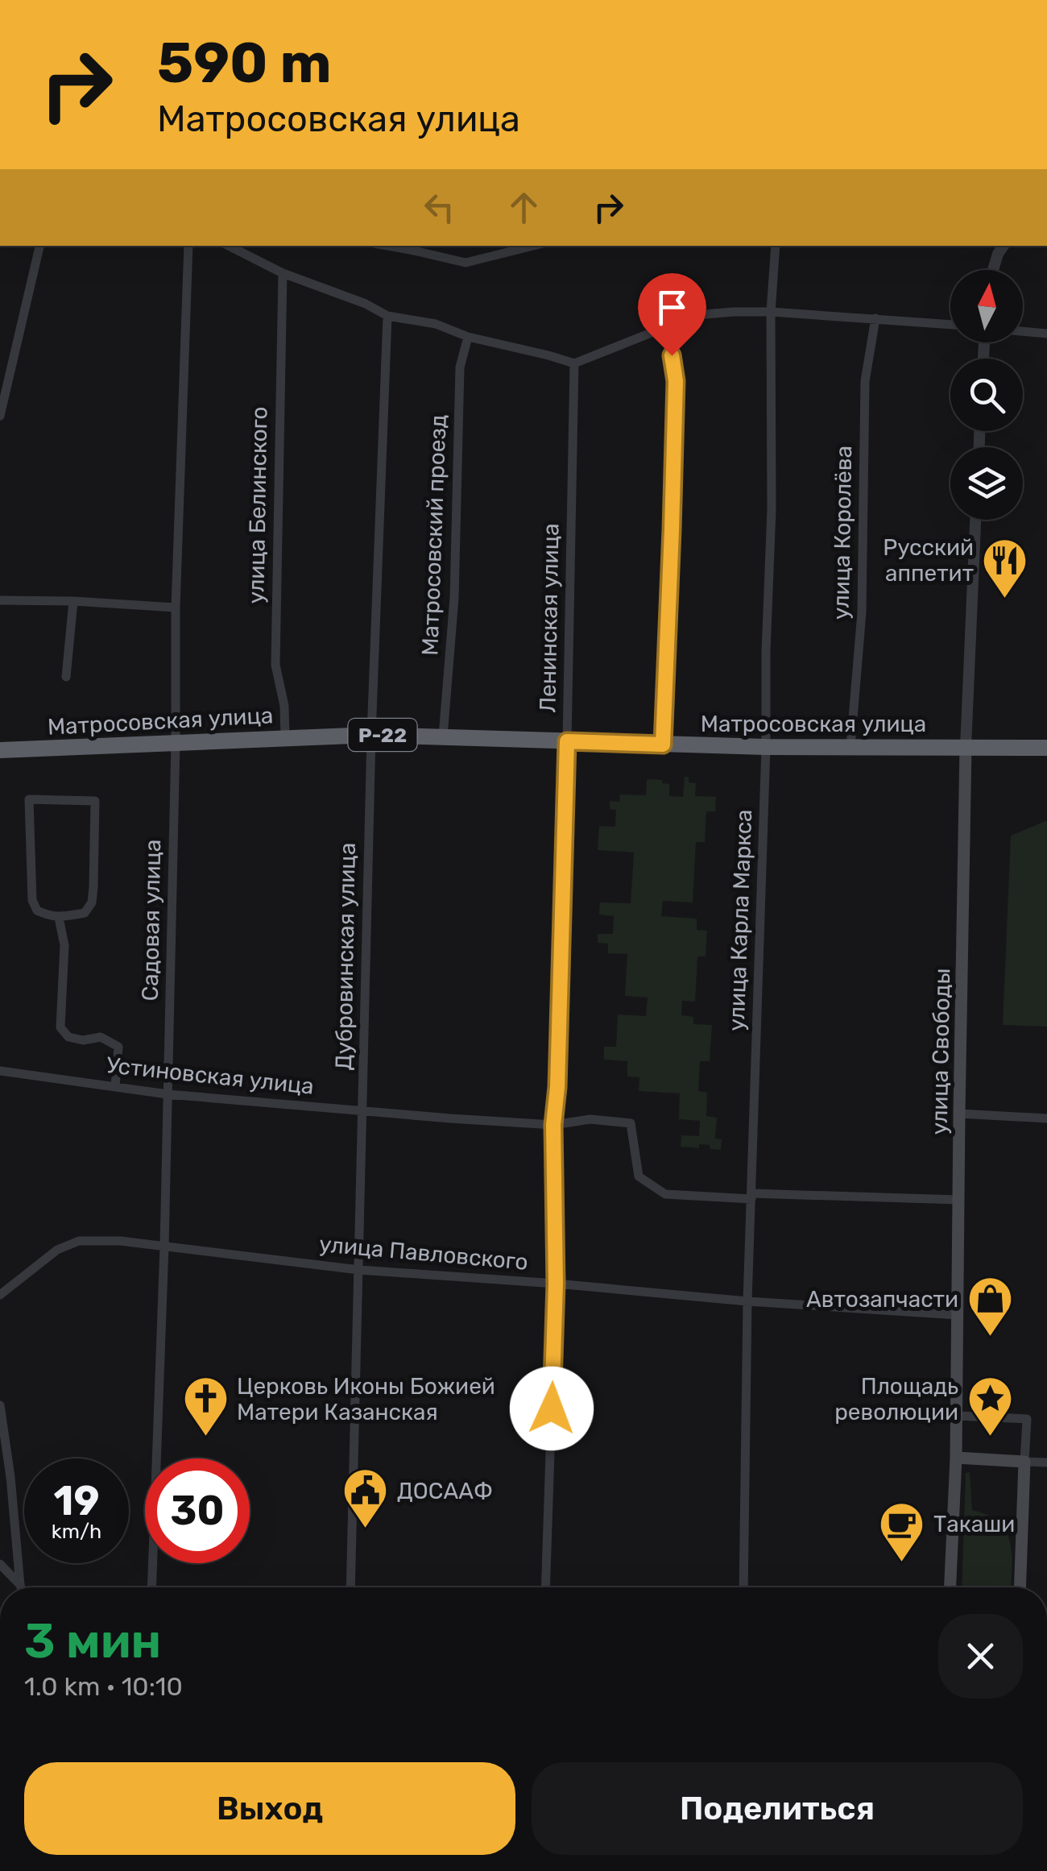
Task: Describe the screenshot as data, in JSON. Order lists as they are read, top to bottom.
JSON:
{
  "streets": {
    "highway": ["Матросовская улица", "Р-22"],
    "main road": ["улица Свободы"],
    "street": [
      "улица Белинского",
      "улица Королёва",
      "Матросовский проезд",
      "Ленинская улица",
      "Садовая улица",
      "улица Карла Маркса",
      "Дубровинская улица",
      "Устиновская улица",
      "улица Павловского"
    ]
  },
  "crossings": [
    ["улица Белинского", "Матросовская улица"],
    ["улица Королёва", "Матросовская улица"],
    ["Матросовский проезд", "Матросовская улица"],
    ["Ленинская улица", "Матросовская улица"],
    ["Ленинская улица", "Устиновская улица"],
    ["Ленинская улица", "улица Павловского"],
    ["Матросовская улица", "Садовая улица"],
    ["Матросовская улица", "улица Карла Маркса"],
    ["Матросовская улица", "Дубровинская улица"],
    ["Матросовская улица", "улица Свободы"],
    ["Садовая улица", "Устиновская улица"],
    ["Садовая улица", "улица Павловского"],
    ["улица Карла Маркса", "Устиновская улица"],
    ["улица Карла Маркса", "улица Павловского"],
    ["Дубровинская улица", "Устиновская улица"],
    ["Дубровинская улица", "улица Павловского"],
    ["улица Свободы", "Устиновская улица"],
    ["улица Свободы", "улица Павловского"]
  ],
  "places": {
    "restaurant": ["Русский аппетит"],
    "shop": ["Автозапчасти"],
    "church": ["Церковь Иконы Божией Матери Казанская"],
    "place": ["Площадь революции"],
    "public building": ["ДОСААФ"],
    "cafe": ["Такаши"]
  },
  "north": "top",
  "page": {
    "turn": ["590 m", "Матросовская улица"],
    "speed": "19 km/h",
    "limit": "30",
    "heading": ["3 мин", "1.0 km · 10:10"],
    "buttons": ["Выход", "Поделиться"]
  }
}
